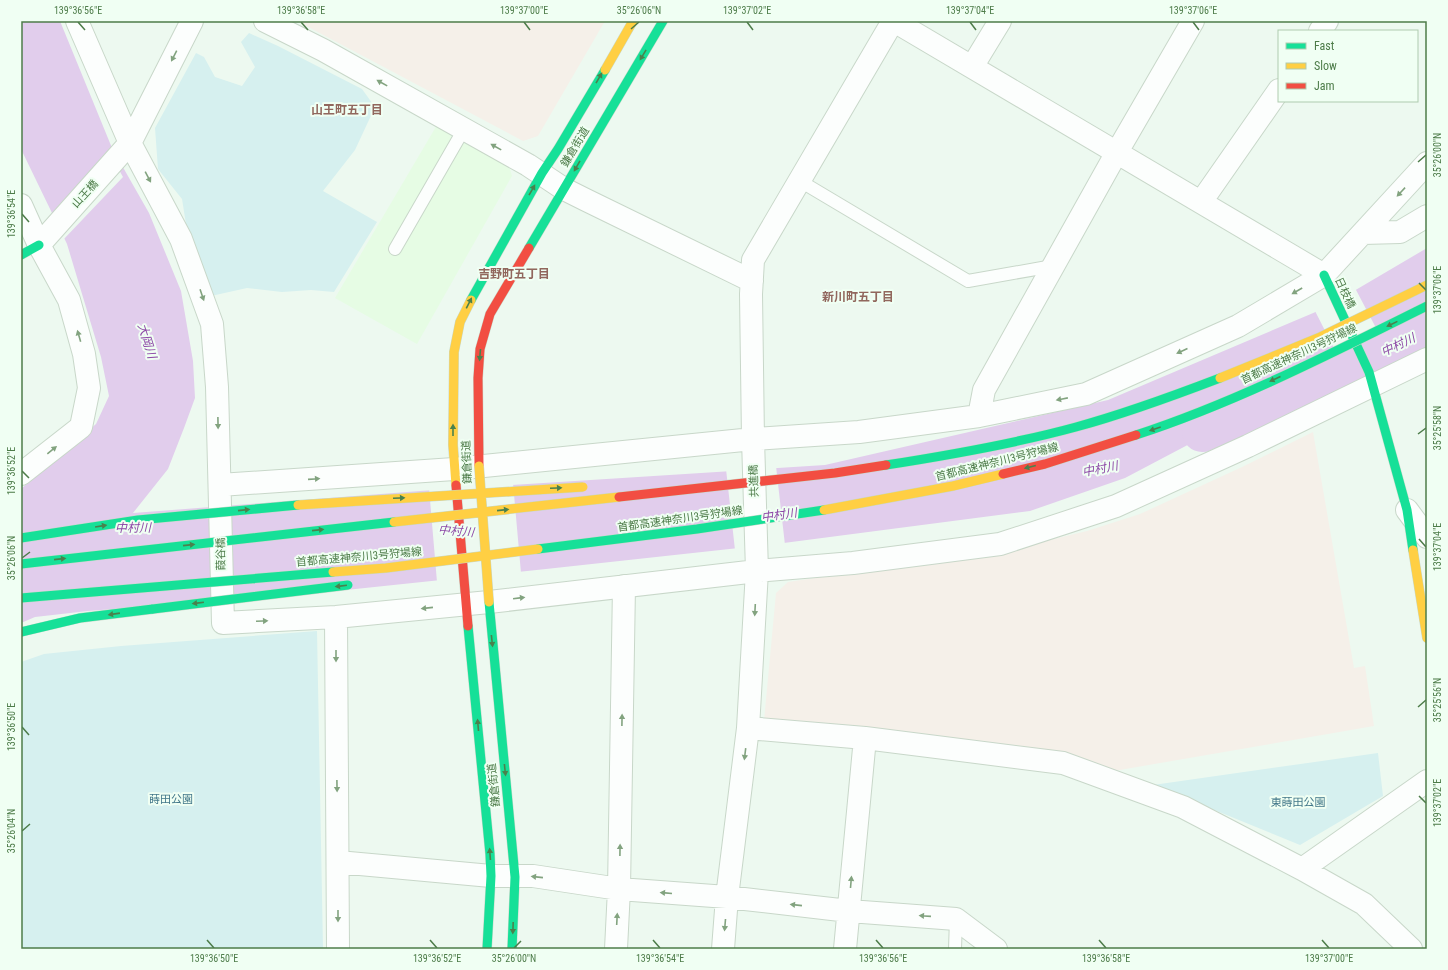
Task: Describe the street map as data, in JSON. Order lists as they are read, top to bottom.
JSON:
{
  "streets": {
    "main road": ["鎌倉街道", "日枝橋", "首都高速神奈川3号狩場線"],
    "street": ["山王橋", "共進橋", "葭谷橋"]
  },
  "crossings": [
    ["山王橋", "葭谷橋"]
  ],
  "one_way": ["山王橋"],
  "districts": ["山王町五丁目", "吉野町五丁目", "新川町五丁目"],
  "water": ["大岡川", "中村川"],
  "parks": ["蒔田公園", "東蒔田公園"],
  "legend": ["Fast", "Slow", "Jam"],
  "coordinates": [
    "139°36'56\"E",
    "139°36'58\"E",
    "139°37'00\"E",
    "35°26'06\"N",
    "139°37'02\"E",
    "139°37'04\"E",
    "139°37'06\"E",
    "35°26'00\"N",
    "139°36'54\"E",
    "35°25'58\"N",
    "139°36'52\"E",
    "35°25'56\"N",
    "139°36'50\"E",
    "35°26'04\"N"
  ]
}
